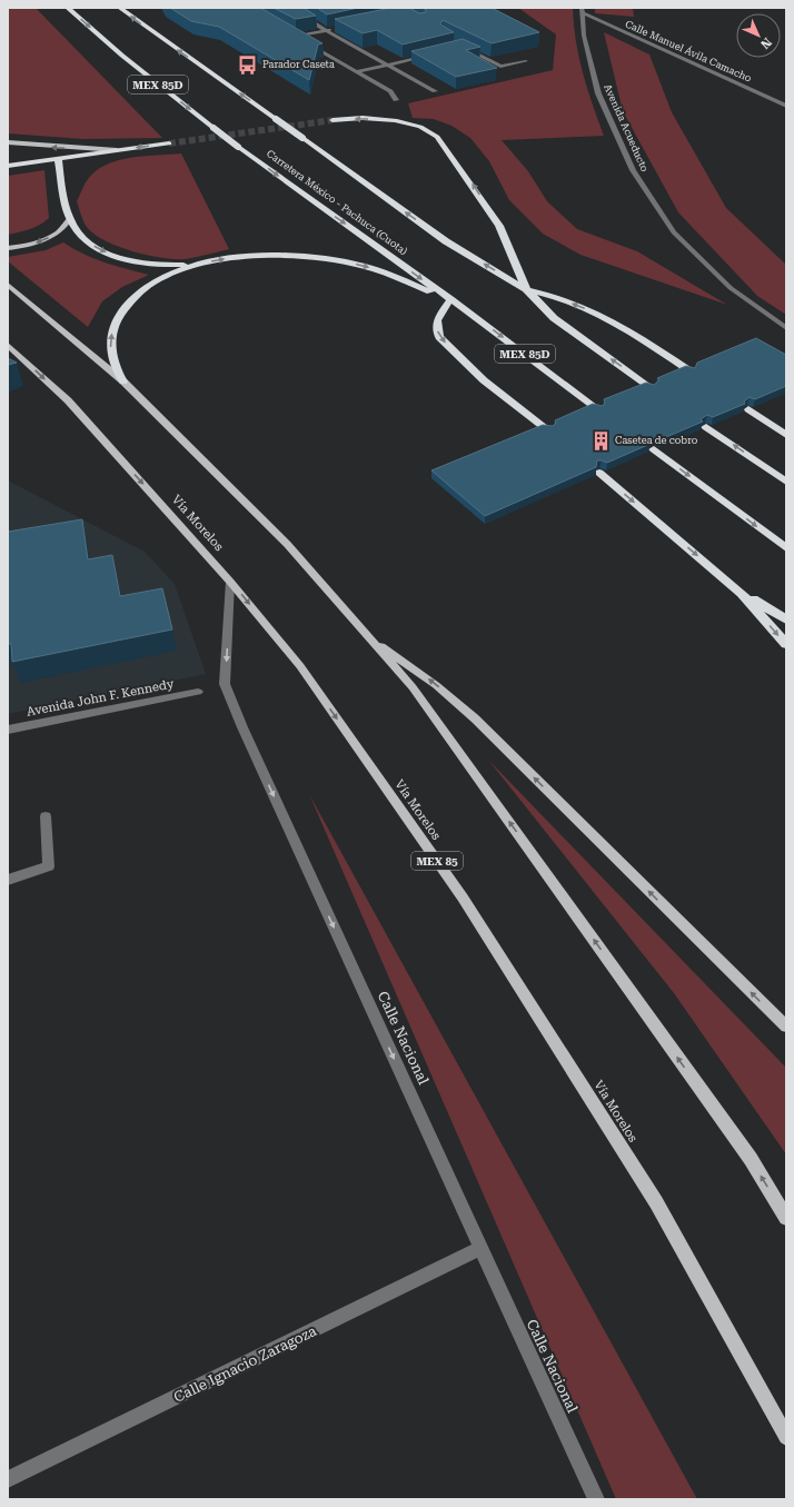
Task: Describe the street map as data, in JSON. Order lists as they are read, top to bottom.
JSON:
{
  "streets": {
    "highway": ["MEX 85D", "Carretera México - Pachuca (Cuota)"],
    "main road": ["Vía Morelos", "MEX 85"],
    "street": [
      "Calle Manuel Ávila Camacho",
      "Avenida Acueducto",
      "Avenida John F. Kennedy",
      "Calle Nacional",
      "Calle Ignacio Zaragoza"
    ]
  },
  "crossings": [
    ["Calle Manuel Ávila Camacho", "Avenida Acueducto"],
    ["Vía Morelos", "Calle Nacional"],
    ["Calle Nacional", "Calle Ignacio Zaragoza"]
  ],
  "one_way": ["Calle Nacional"],
  "places": {
    "bus stop": ["Parador Caseta"],
    "building": ["Casetea de cobro"]
  },
  "north": "bottom right"
}
